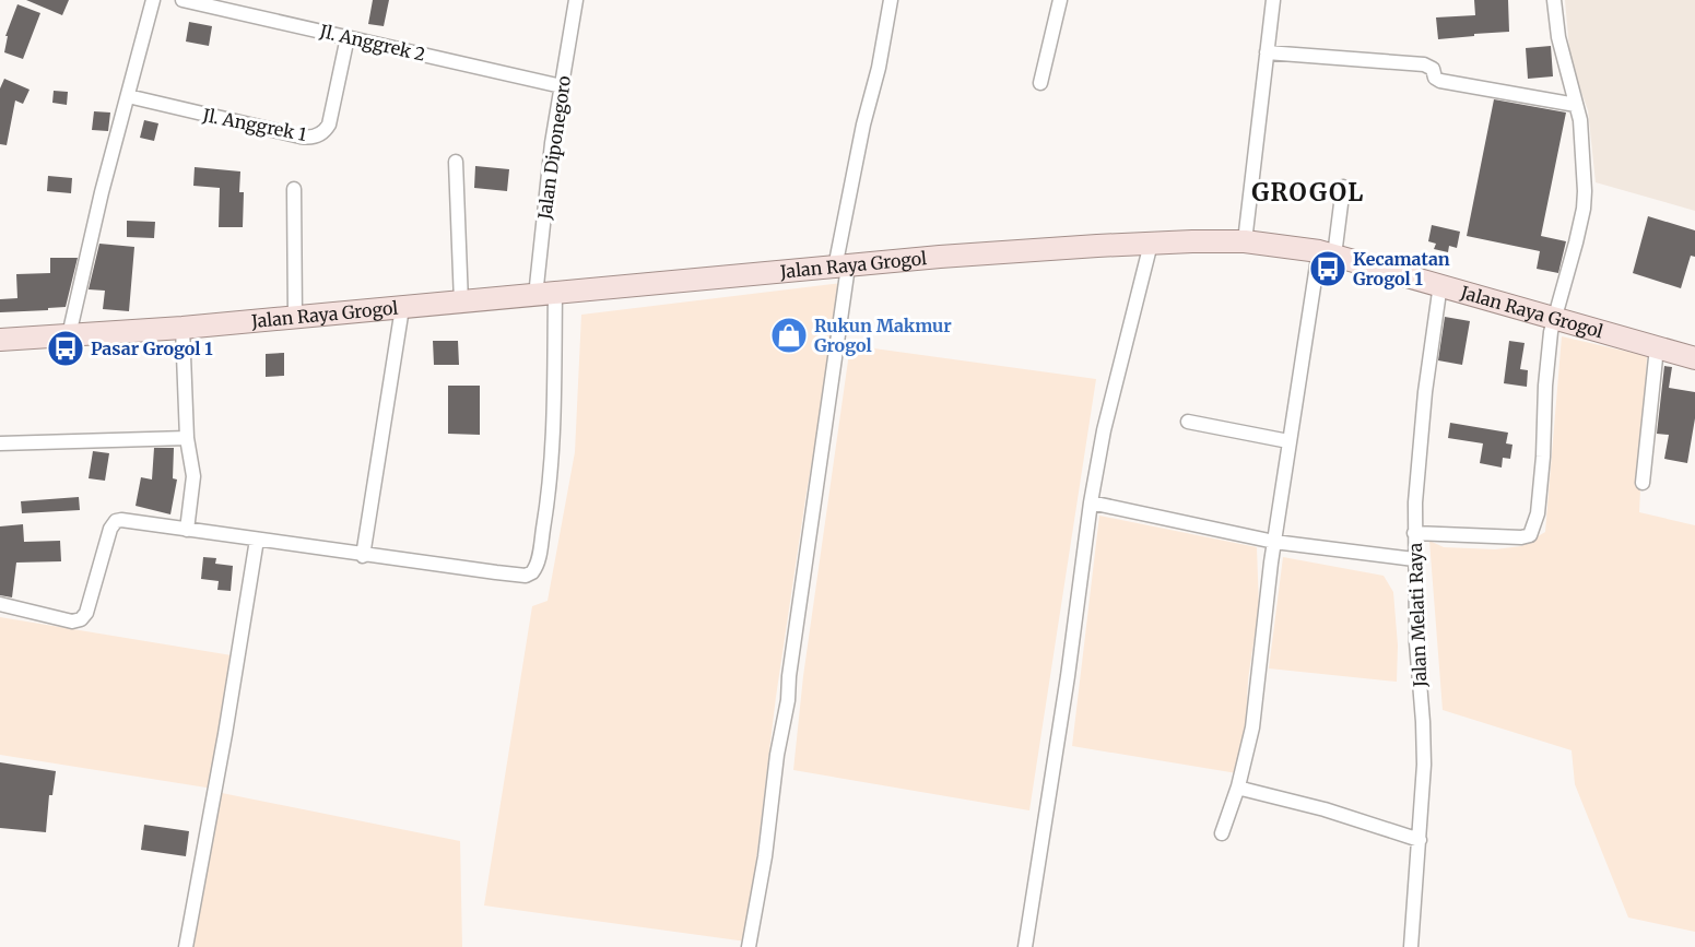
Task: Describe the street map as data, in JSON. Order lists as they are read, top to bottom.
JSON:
{
  "streets": {
    "main road": ["Jalan Raya Grogol"],
    "street": [
      "Jl. Anggrek 2",
      "Jl. Anggrek 1",
      "Jalan Diponegoro",
      "Jalan Melati Raya"
    ]
  },
  "crossings": [
    ["Jl. Anggrek 2", "Jl. Anggrek 1"],
    ["Jl. Anggrek 2", "Jalan Diponegoro"],
    ["Jalan Diponegoro", "Jalan Raya Grogol"],
    ["Jalan Raya Grogol", "Jalan Melati Raya"]
  ],
  "districts": ["GROGOL"],
  "places": {
    "bus stop": ["Kecamatan Grogol 1", "Pasar Grogol 1"],
    "shop": ["Rukun Makmur Grogol"]
  }
}
